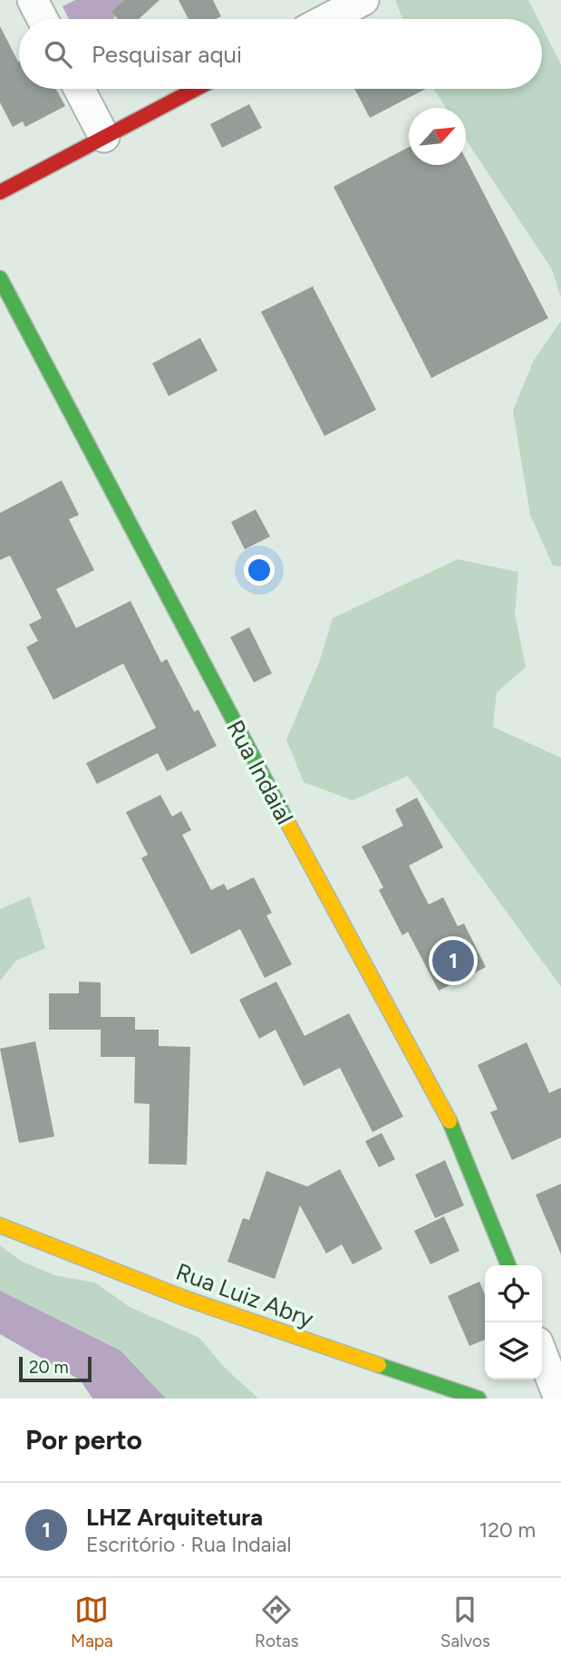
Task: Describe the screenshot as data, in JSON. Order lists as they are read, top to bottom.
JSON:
{
  "streets": {
    "street": ["Rua Indaial", "Rua Luiz Abry"]
  },
  "scale_bar": "20 m",
  "north": "top right",
  "page": {
    "search": "Pesquisar aqui",
    "pins": "1",
    "scale": "20 m",
    "heading": "Por perto",
    "list": [
      {
        "mark": "1",
        "name": "LHZ Arquitetura",
        "note": "Escritório · Rua Indaial",
        "value": "120 m"
      }
    ],
    "nav": ["Mapa", "Rotas", "Salvos"]
  }
}
